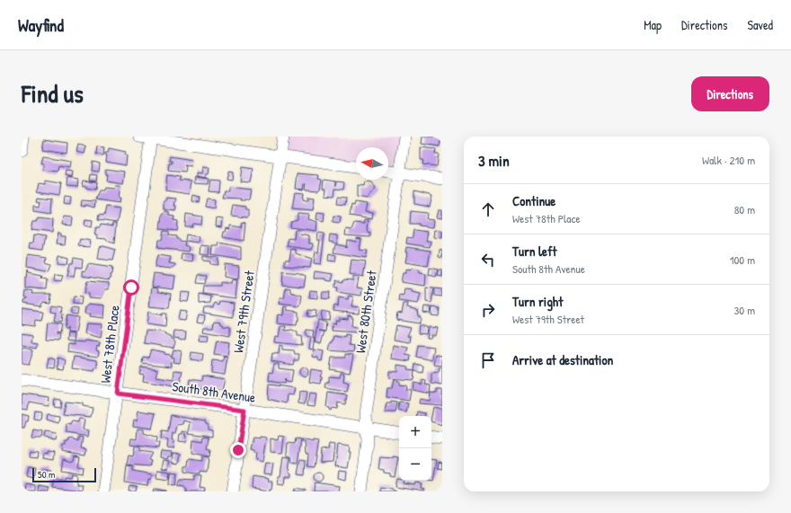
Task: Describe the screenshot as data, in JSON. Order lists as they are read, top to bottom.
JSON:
{
  "streets": {
    "street": [
      "West 79th Street",
      "West 80th Street",
      "West 78th Place",
      "South 8th Avenue"
    ]
  },
  "crossings": [
    ["West 79th Street", "South 8th Avenue"],
    ["West 80th Street", "South 8th Avenue"],
    ["West 78th Place", "South 8th Avenue"]
  ],
  "scale_bar": "50 m",
  "north": "left",
  "page": {
    "header": "Wayfind",
    "nav": ["Map", "Directions", "Saved"],
    "title": "Find us",
    "buttons": "Directions",
    "heading": ["3 min", "Walk · 210 m"],
    "list": [
      ["Continue", "West 78th Place", "80 m"],
      ["Turn left", "South 8th Avenue", "100 m"],
      ["Turn right", "West 79th Street", "30 m"],
      "Arrive at destination"
    ],
    "map_buttons": ["+", "−"],
    "scale": "50 m"
  }
}
